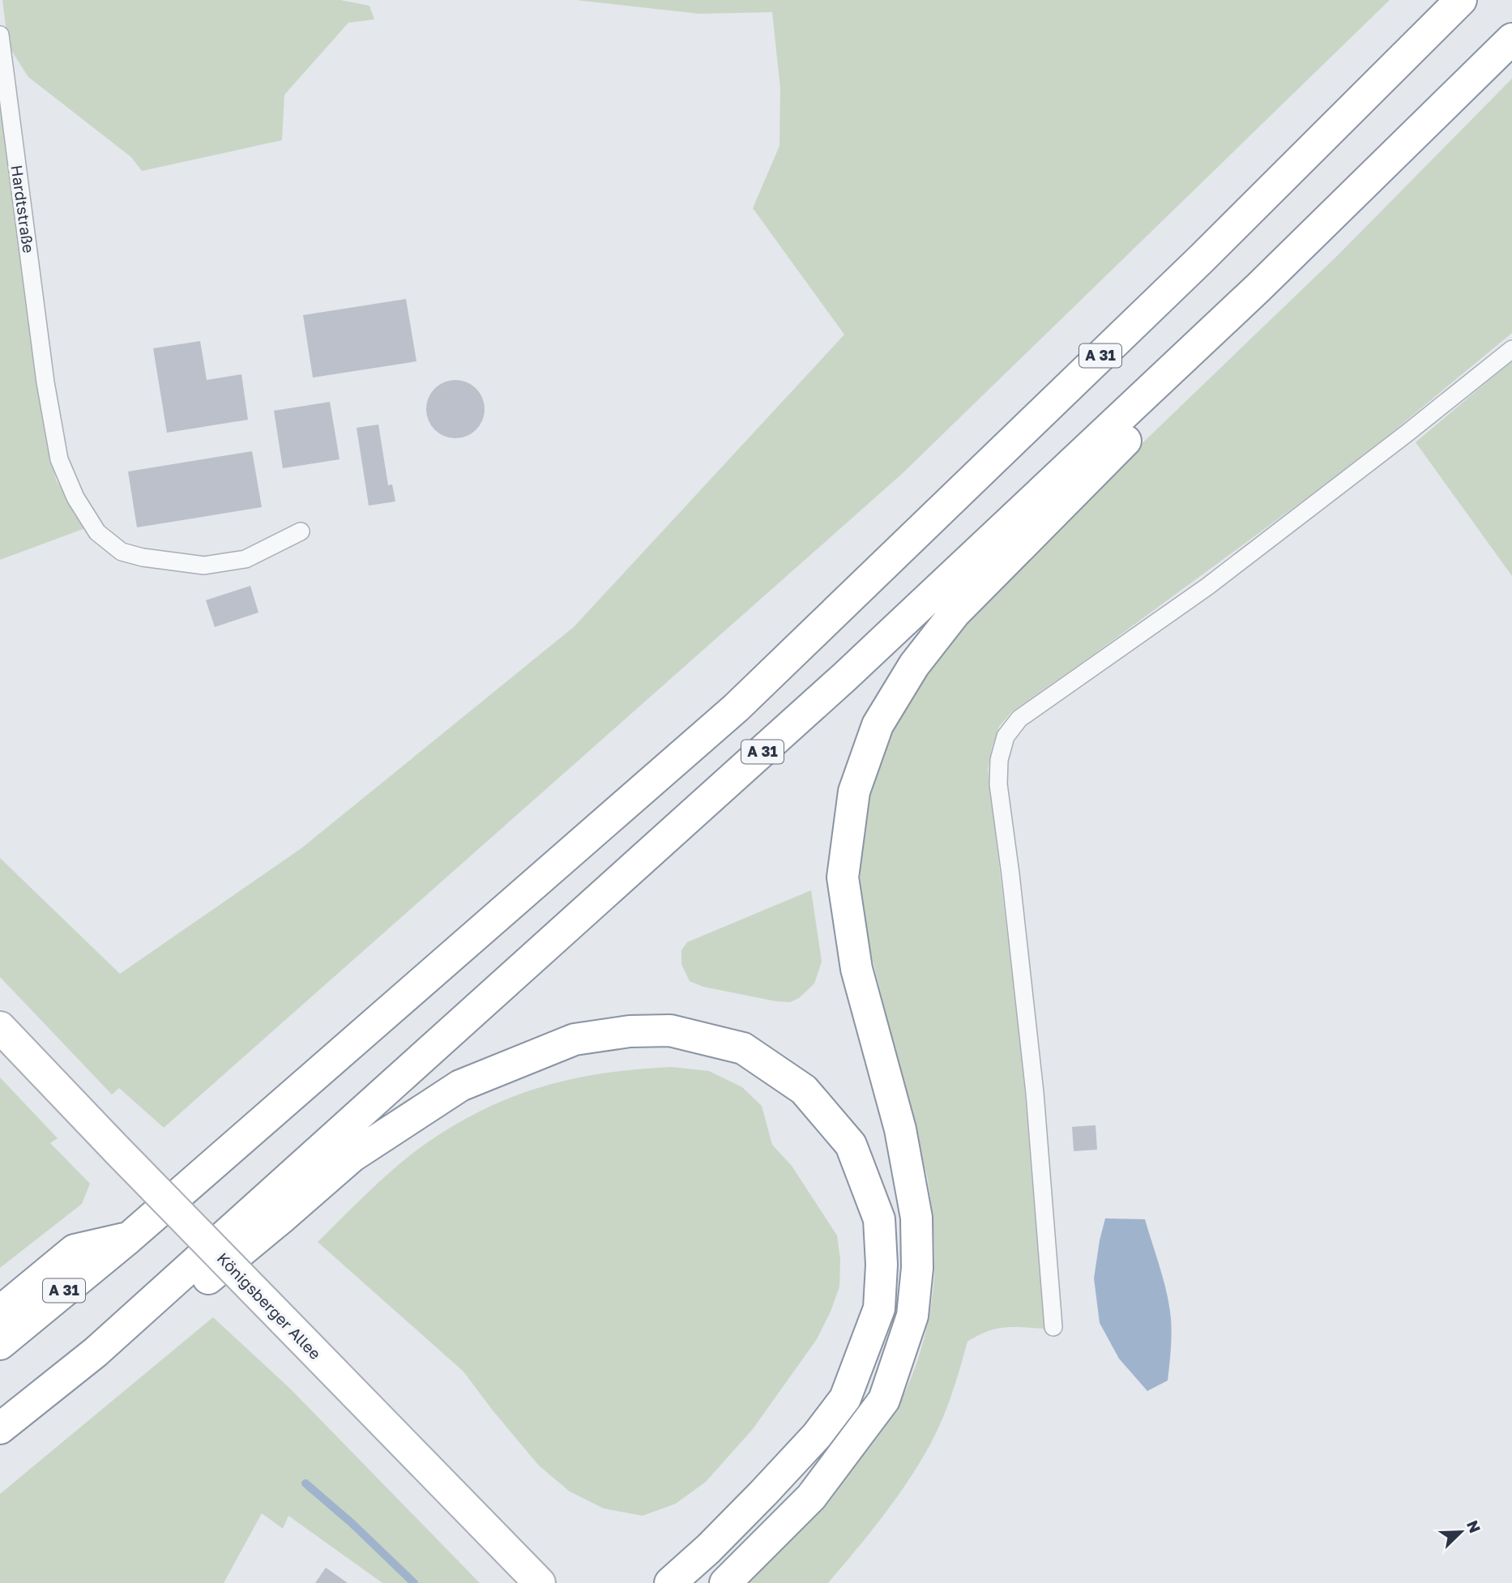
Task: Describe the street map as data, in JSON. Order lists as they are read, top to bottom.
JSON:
{
  "streets": {
    "main road": ["A 31", "Königsberger Allee"],
    "lane": ["Hardtstraße"]
  },
  "north": "top right"
}
